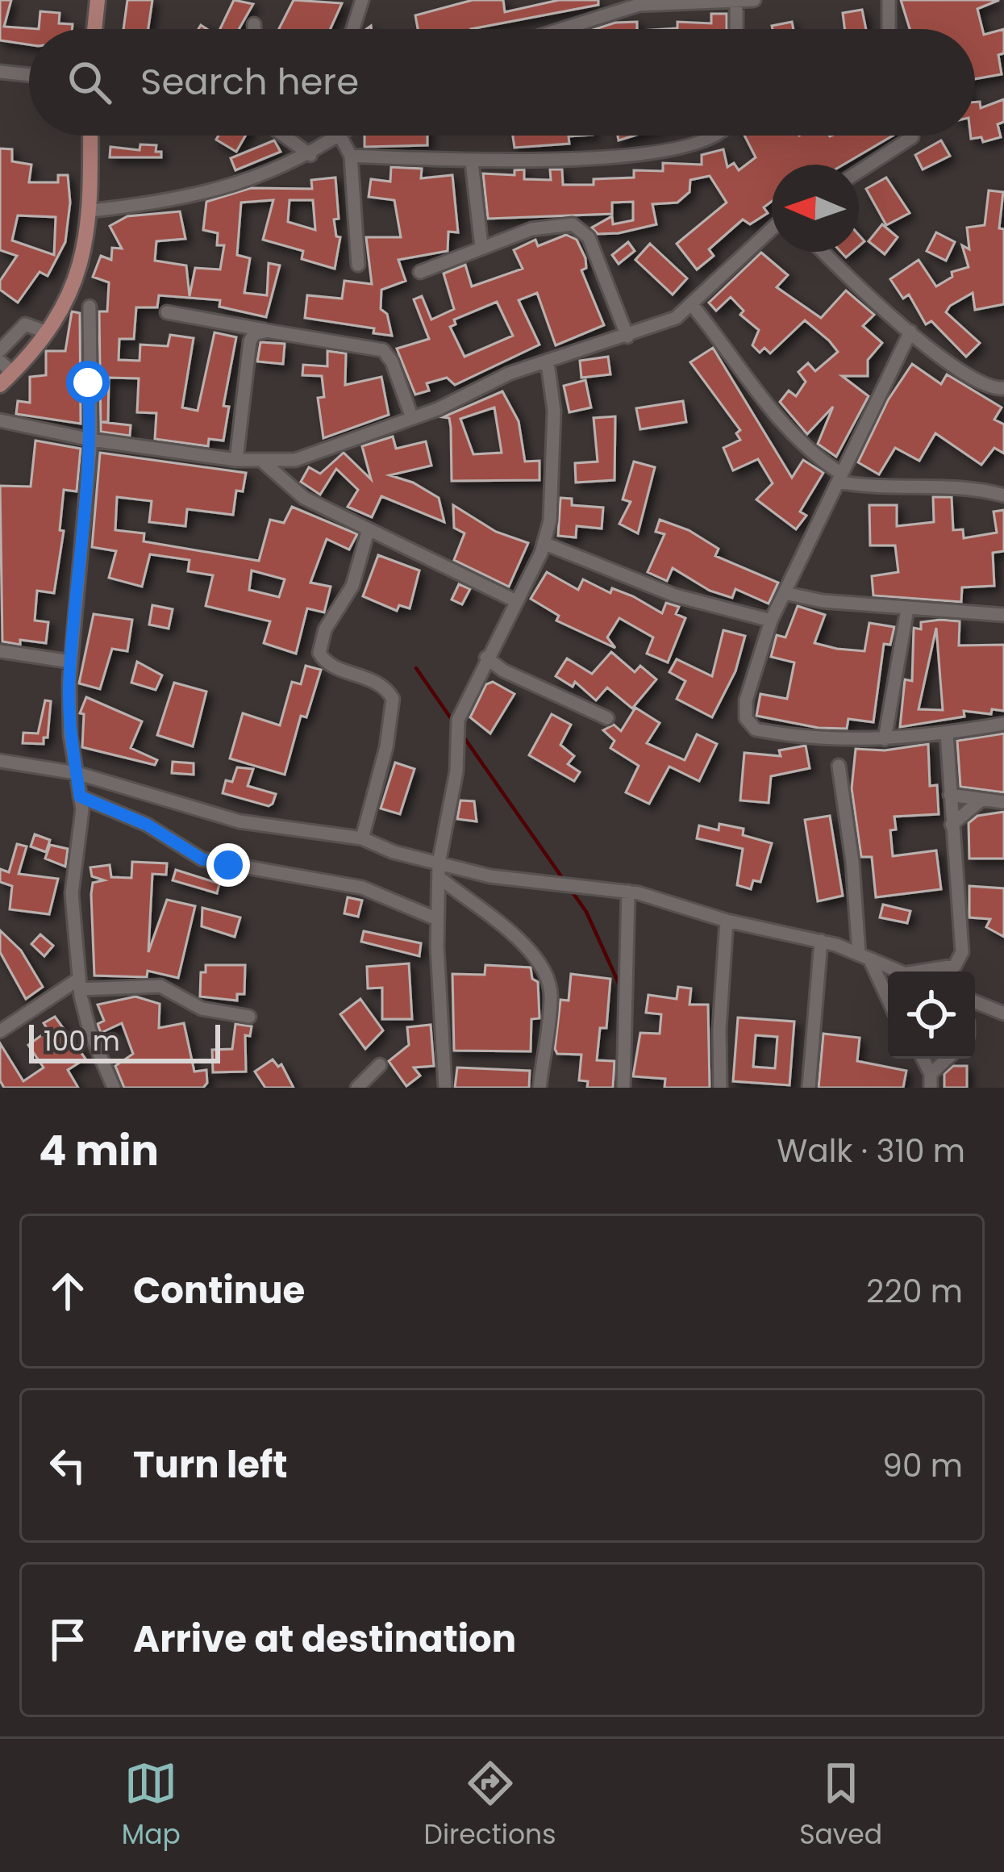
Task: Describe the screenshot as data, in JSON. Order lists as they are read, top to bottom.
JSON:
{
  "scale_bar": "100 m",
  "north": "left",
  "page": {
    "search": "Search here",
    "scale": "100 m",
    "heading": ["4 min", "Walk · 310 m"],
    "list": [
      ["Continue", "220 m"],
      ["Turn left", "90 m"],
      "Arrive at destination"
    ],
    "nav": ["Map", "Directions", "Saved"]
  }
}
